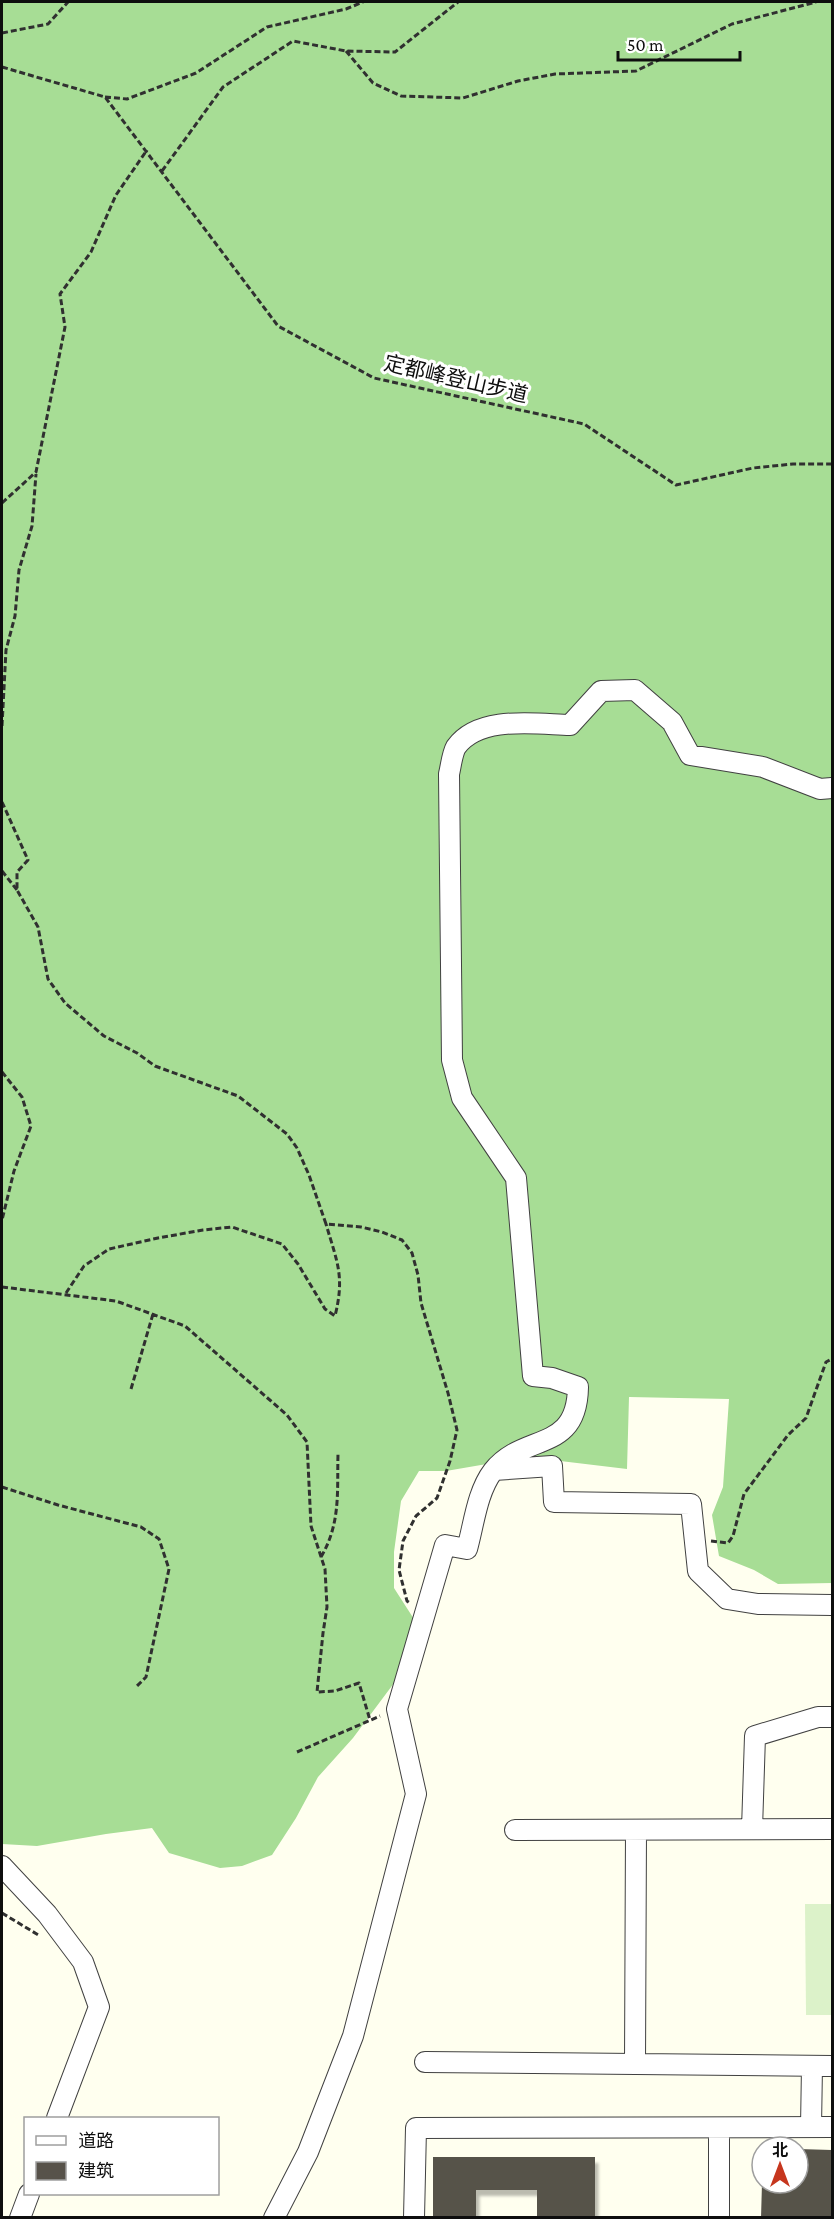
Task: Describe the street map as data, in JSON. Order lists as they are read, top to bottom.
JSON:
{
  "streets": {
    "path": ["定都峰登山步道"]
  },
  "legend": ["道路", "建筑"],
  "scale_bar": "50 m",
  "north": "top"
}
